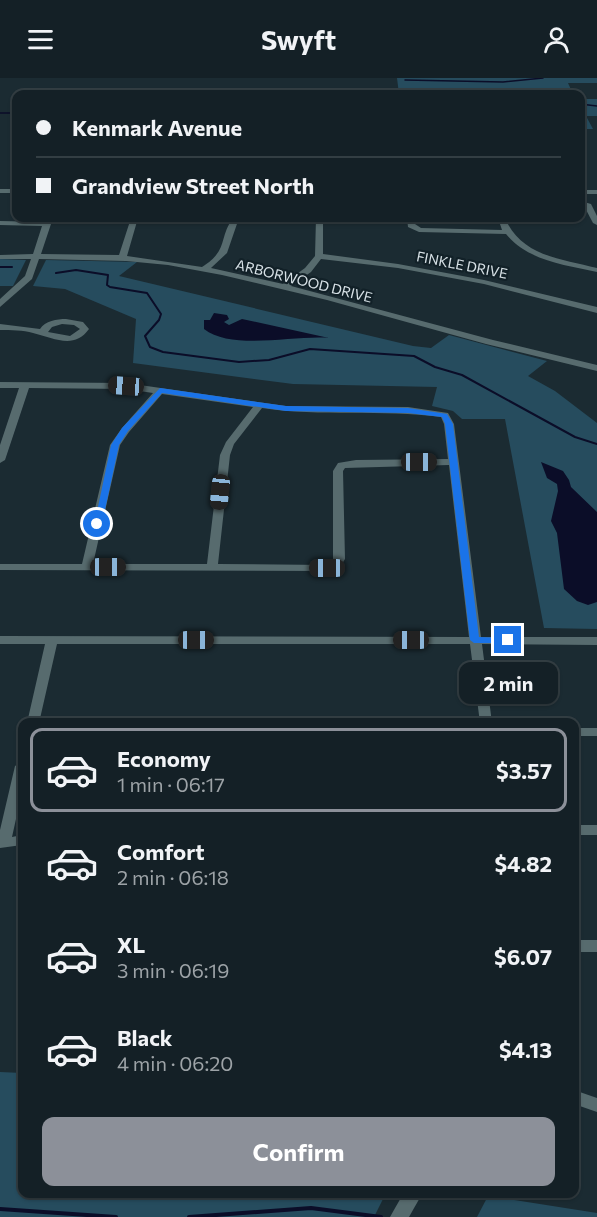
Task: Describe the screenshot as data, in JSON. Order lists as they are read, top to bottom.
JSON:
{
  "streets": {
    "street": ["FINKLE DRIVE", "ARBORWOOD DRIVE"]
  },
  "page": {
    "header": "Swyft",
    "banner": ["Kenmark Avenue", "Grandview Street North"],
    "bubble": "2 min",
    "list": [
      {
        "name": "Economy",
        "note": "1 min · 06:17",
        "value": "$3.57"
      },
      {
        "name": "Comfort",
        "note": "2 min · 06:18",
        "value": "$4.82"
      },
      {
        "name": "XL",
        "note": "3 min · 06:19",
        "value": "$6.07"
      },
      {
        "name": "Black",
        "note": "4 min · 06:20",
        "value": "$4.13"
      }
    ],
    "buttons": "Confirm"
  }
}
